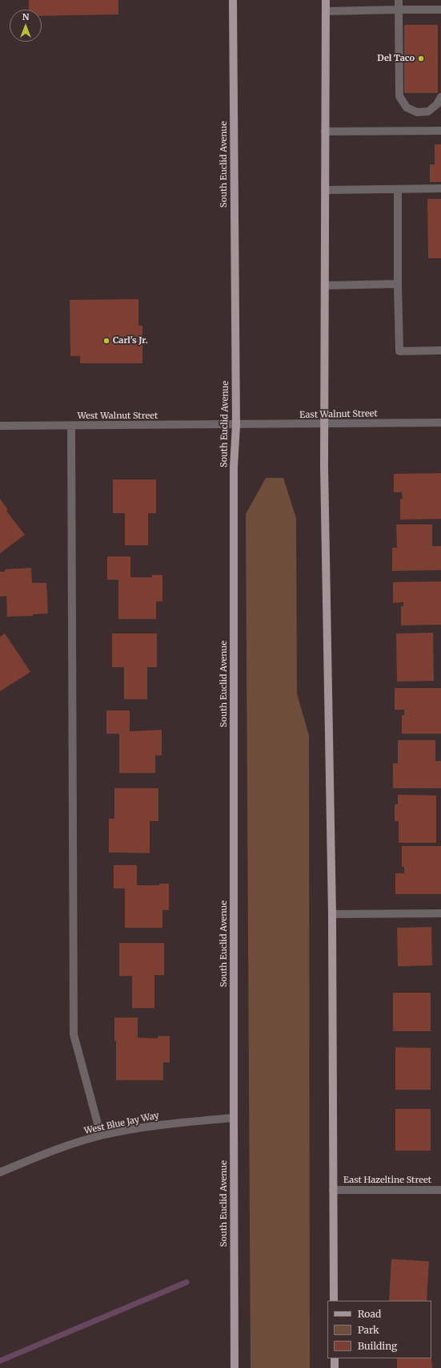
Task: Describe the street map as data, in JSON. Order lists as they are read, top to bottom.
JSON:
{
  "streets": {
    "main road": ["South Euclid Avenue"],
    "street": [
      "East Walnut Street",
      "West Walnut Street",
      "West Blue Jay Way",
      "East Hazeltine Street"
    ]
  },
  "crossings": [
    ["South Euclid Avenue", "East Walnut Street"],
    ["South Euclid Avenue", "West Walnut Street"],
    ["South Euclid Avenue", "West Blue Jay Way"],
    ["East Walnut Street", "West Walnut Street"]
  ],
  "places": ["Del Taco", "Carl's Jr."],
  "legend": ["Road", "Park", "Building"],
  "north": "top"
}
